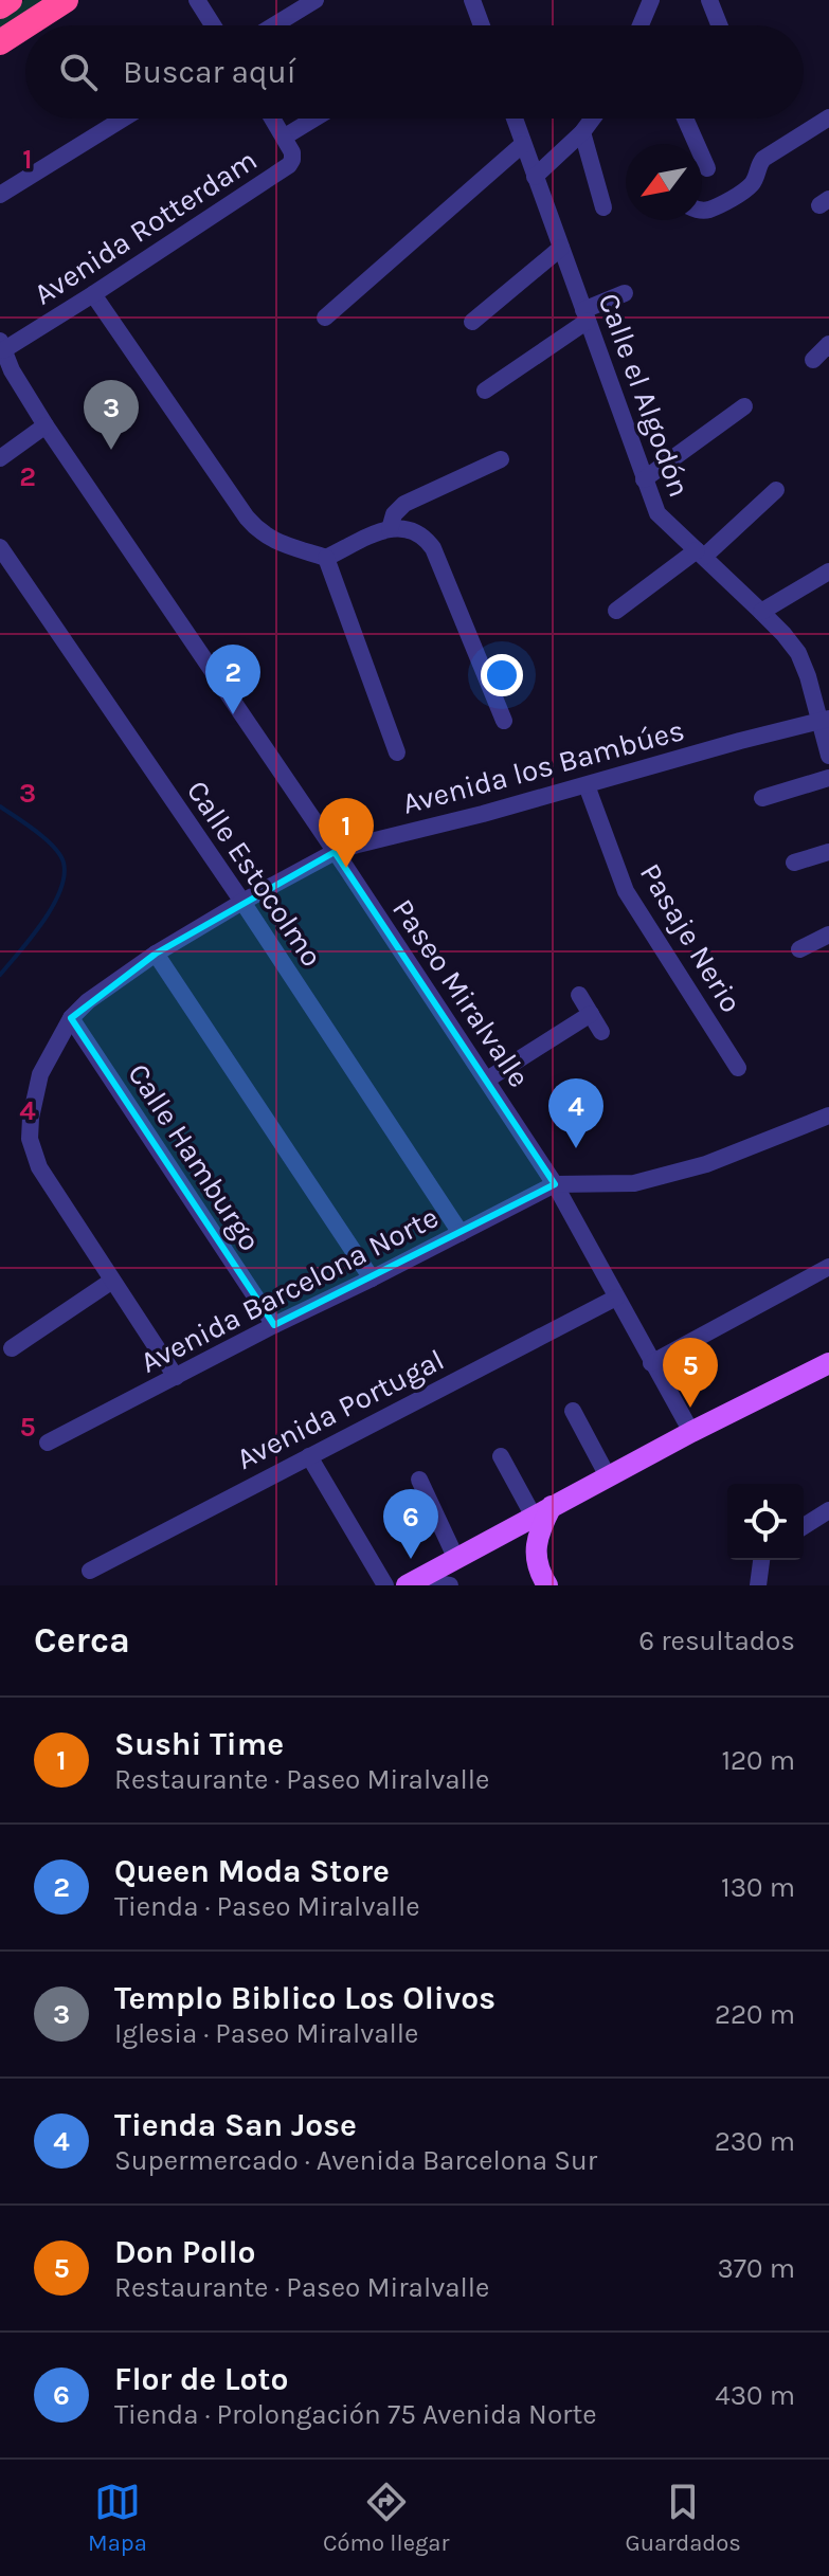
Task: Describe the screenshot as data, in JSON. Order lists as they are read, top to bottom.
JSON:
{
  "streets": {
    "street": [
      "Avenida Rotterdam",
      "Calle el Algodón",
      "Avenida los Bambúes",
      "Calle Estocolmo",
      "Pasaje Nerio",
      "Paseo Miralvalle",
      "Calle Hamburgo",
      "Avenida Barcelona Norte",
      "Avenida Portugal"
    ]
  },
  "crossings": [
    ["Avenida Rotterdam", "Paseo Miralvalle"],
    ["Calle el Algodón", "Avenida los Bambúes"],
    ["Avenida los Bambúes", "Calle Estocolmo"],
    ["Avenida los Bambúes", "Pasaje Nerio"],
    ["Avenida los Bambúes", "Paseo Miralvalle"],
    ["Avenida los Bambúes", "Calle Hamburgo"],
    ["Calle Estocolmo", "Avenida Barcelona Norte"],
    ["Paseo Miralvalle", "Avenida Barcelona Norte"],
    ["Paseo Miralvalle", "Avenida Portugal"],
    ["Calle Hamburgo", "Avenida Barcelona Norte"]
  ],
  "north": "bottom left",
  "page": {
    "search": "Buscar aquí",
    "pins": [
      "3",
      "2",
      "1",
      "4",
      "5",
      "6"
    ],
    "heading": ["Cerca", "6 resultados"],
    "list": [
      {
        "mark": "1",
        "name": "Sushi Time",
        "note": "Restaurante · Paseo Miralvalle",
        "value": "120 m"
      },
      {
        "mark": "2",
        "name": "Queen Moda Store",
        "note": "Tienda · Paseo Miralvalle",
        "value": "130 m"
      },
      {
        "mark": "3",
        "name": "Templo Biblico Los Olivos",
        "note": "Iglesia · Paseo Miralvalle",
        "value": "220 m"
      },
      {
        "mark": "4",
        "name": "Tienda San Jose",
        "note": "Supermercado · Avenida Barcelona Sur",
        "value": "230 m"
      },
      {
        "mark": "5",
        "name": "Don Pollo",
        "note": "Restaurante · Paseo Miralvalle",
        "value": "370 m"
      },
      {
        "mark": "6",
        "name": "Flor de Loto",
        "note": "Tienda · Prolongación 75 Avenida Norte",
        "value": "430 m"
      }
    ],
    "nav": ["Mapa", "Cómo llegar", "Guardados"]
  },
  "grid": {
    "rows": [
      "1",
      "2",
      "3",
      "4",
      "5"
    ]
  }
}
